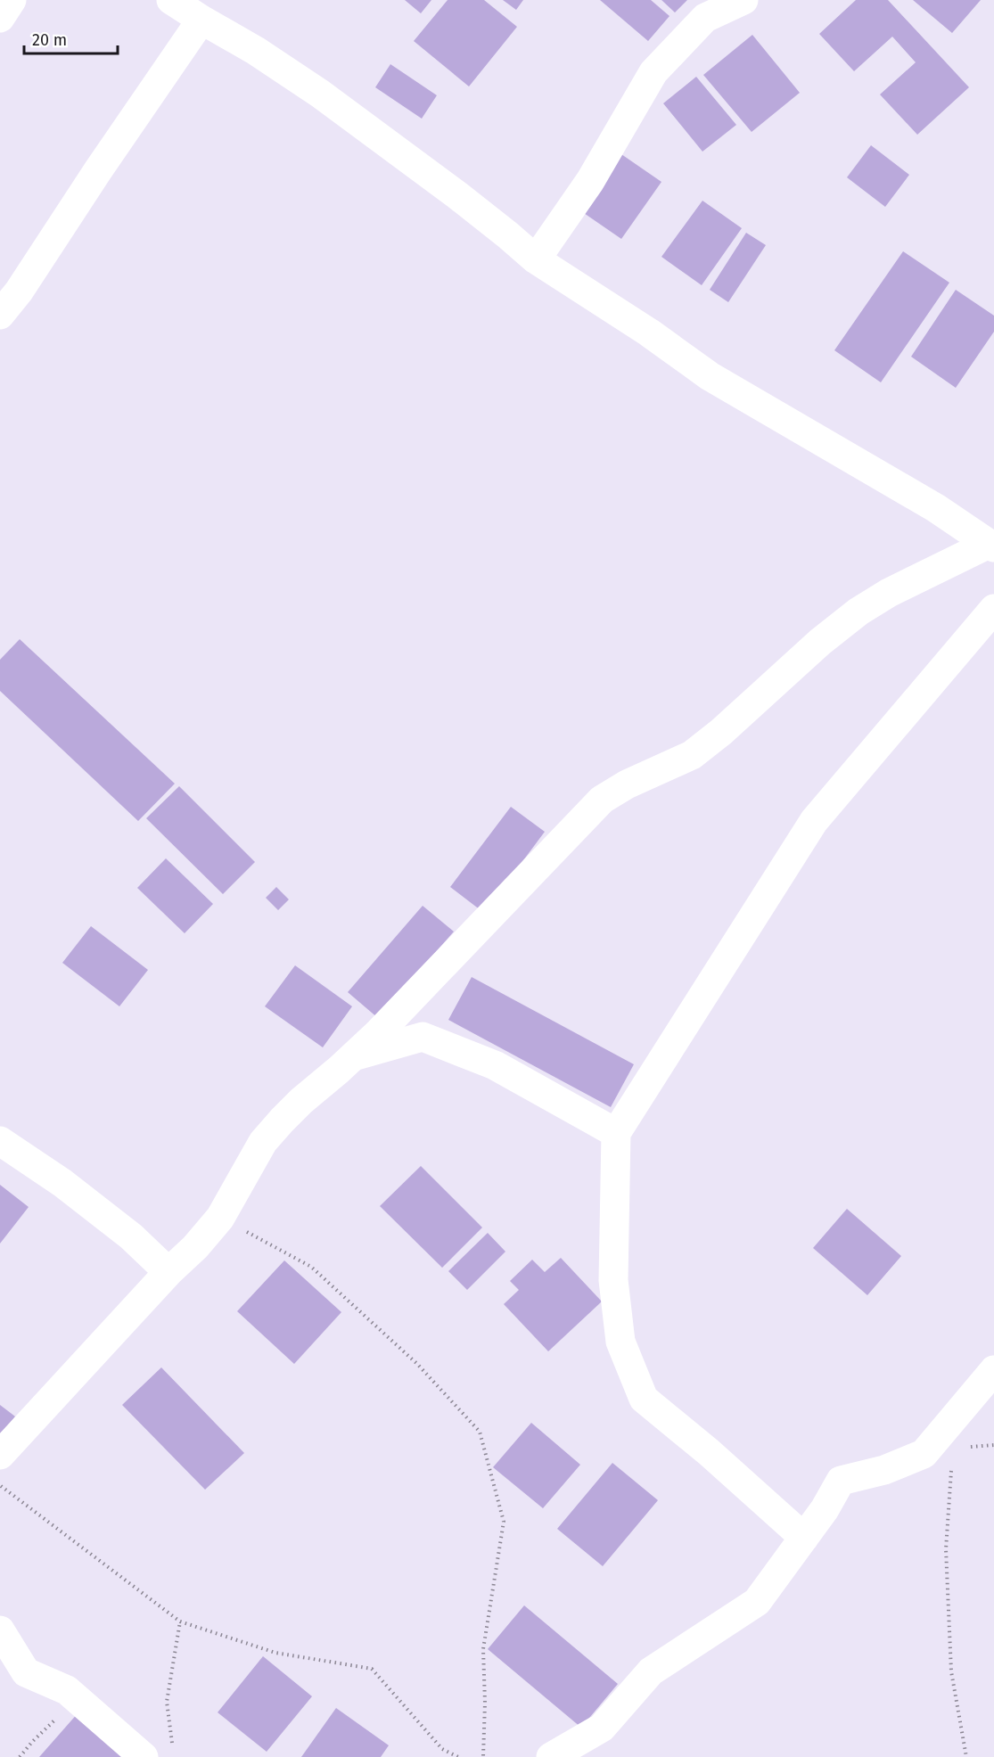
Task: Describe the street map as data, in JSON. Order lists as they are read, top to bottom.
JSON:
{
  "scale_bar": "20 m"
}
